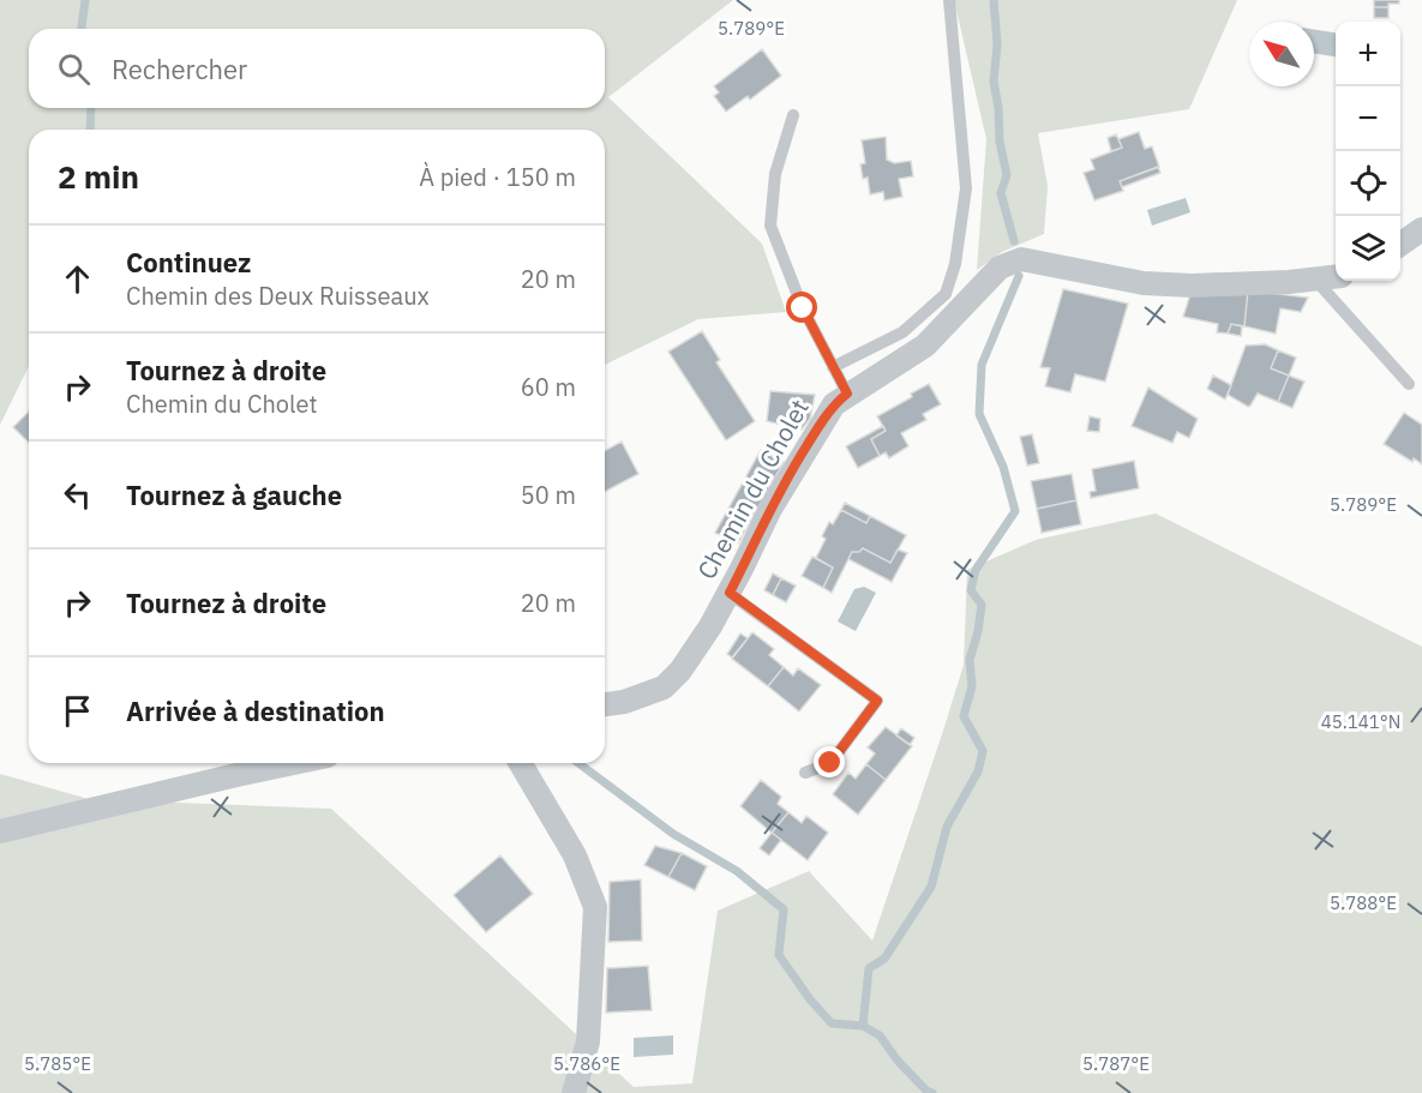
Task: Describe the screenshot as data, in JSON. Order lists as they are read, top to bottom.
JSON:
{
  "streets": {
    "street": ["Chemin du Cholet"]
  },
  "north": "top left",
  "page": {
    "map_buttons": ["+", "−"],
    "search": "Rechercher",
    "heading": ["2 min", "À pied · 150 m"],
    "list": [
      ["Continuez", "Chemin des Deux Ruisseaux", "20 m"],
      ["Tournez à droite", "Chemin du Cholet", "60 m"],
      ["Tournez à gauche", "50 m"],
      ["Tournez à droite", "20 m"],
      "Arrivée à destination"
    ]
  },
  "coordinates": [
    "5.789°E",
    "45.141°N",
    "5.788°E",
    "5.785°E",
    "5.786°E",
    "5.787°E"
  ]
}
